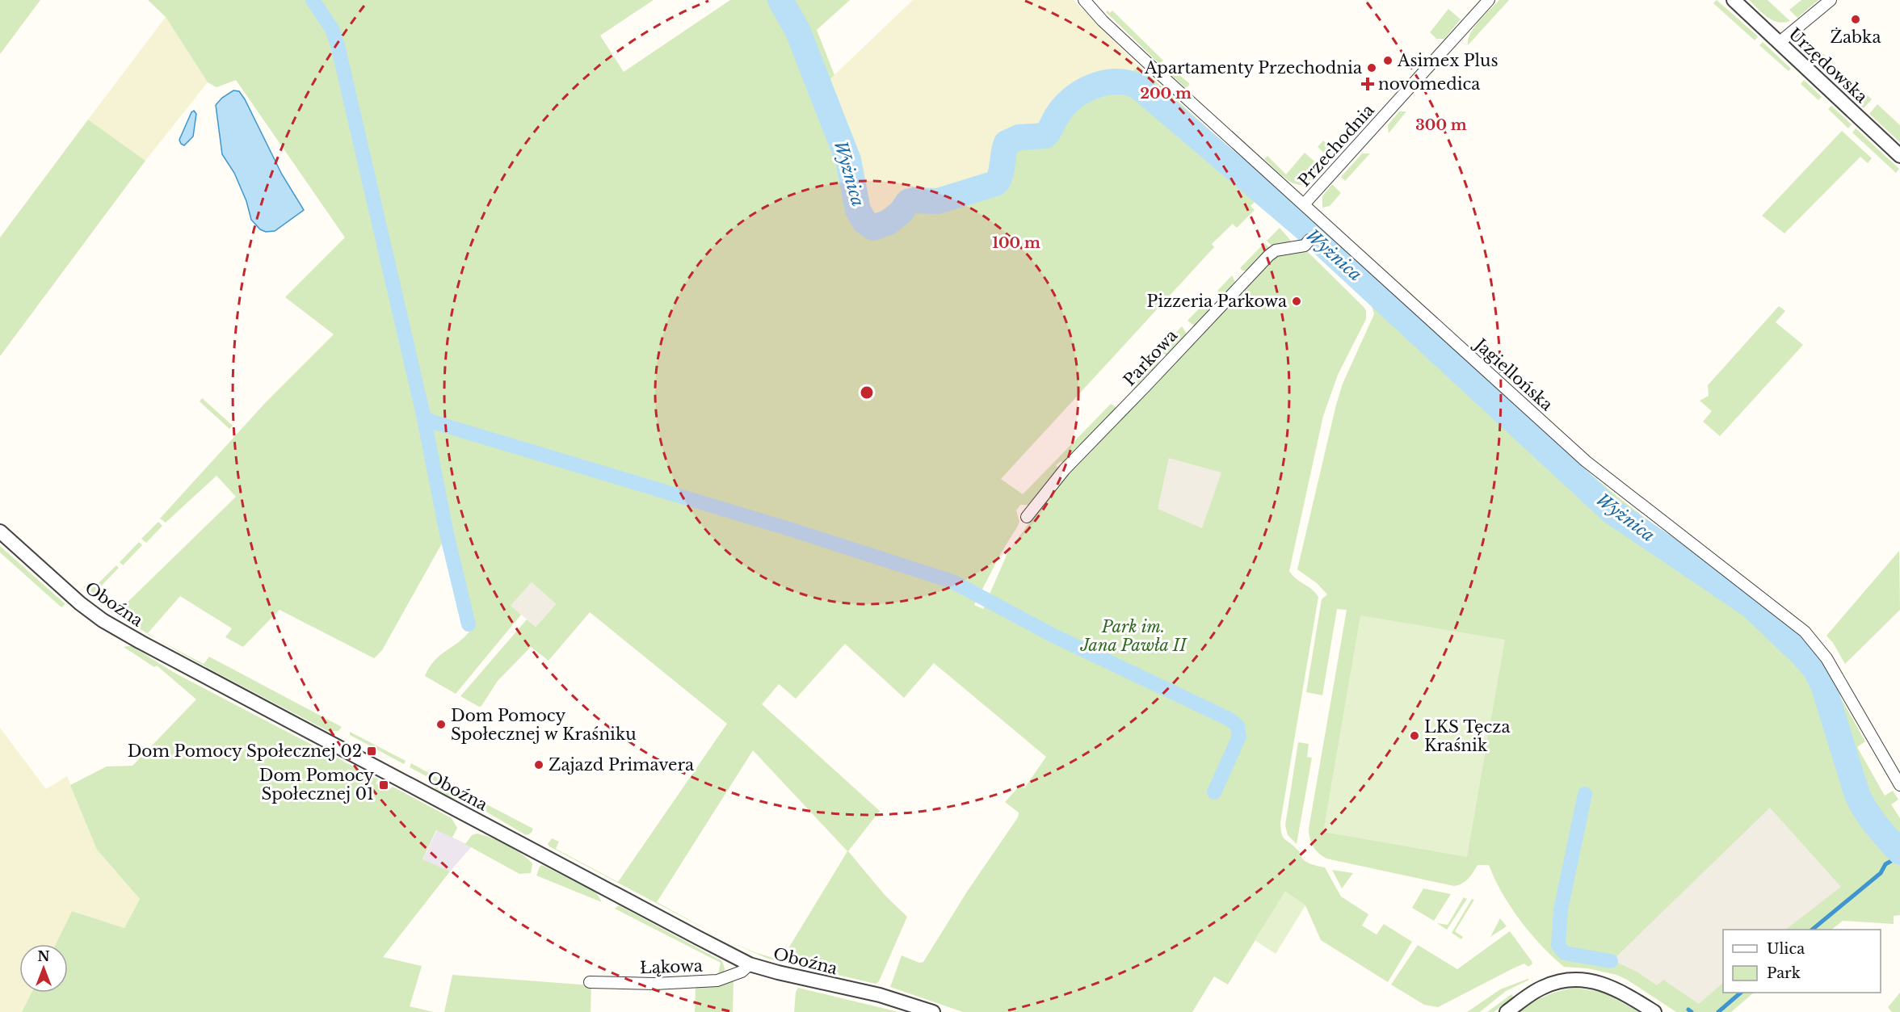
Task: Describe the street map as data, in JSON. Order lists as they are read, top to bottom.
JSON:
{
  "streets": {
    "street": [
      "Urzędowska",
      "Przechodnia",
      "Parkowa",
      "Jagiellońska",
      "Oboźna",
      "Łąkowa"
    ]
  },
  "crossings": [
    ["Przechodnia", "Jagiellońska"],
    ["Parkowa", "Jagiellońska"],
    ["Oboźna", "Łąkowa"]
  ],
  "water": ["Wyżnica"],
  "parks": ["Park im. Jana Pawła II"],
  "places": {
    "other": [
      "Żabka",
      "Asimex Plus",
      "Apartamenty Przechodnia",
      "Pizzeria Parkowa",
      "Dom Pomocy Społecznej w Kraśniku",
      "LKS Tęcza Kraśnik",
      "Zajazd Primavera"
    ],
    "health": ["novomedica"],
    "transit": ["Dom Pomocy Społecznej 02", "Dom Pomocy Społecznej 01"]
  },
  "legend": ["Ulica", "Park"],
  "north": "top",
  "rings": ["200 m", "300 m", "100 m"]
}
